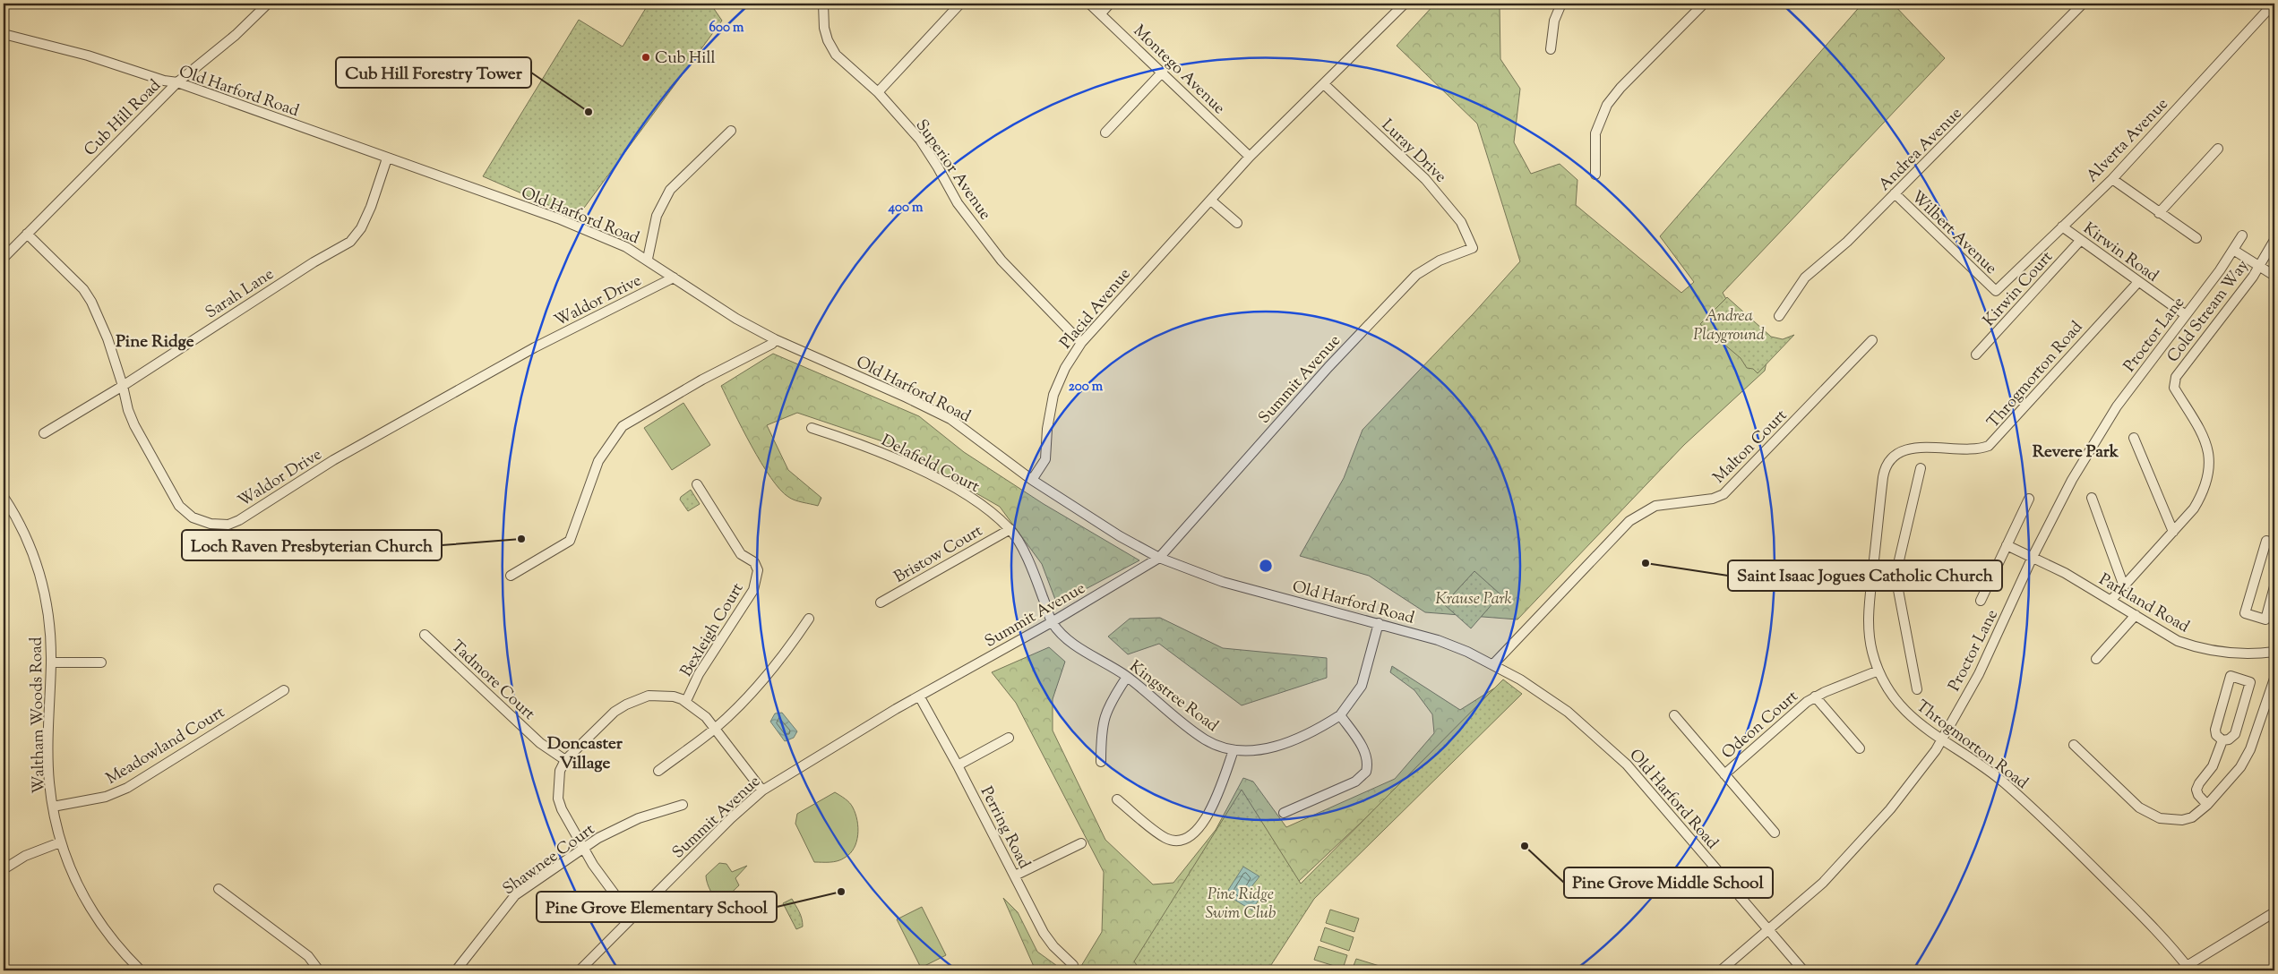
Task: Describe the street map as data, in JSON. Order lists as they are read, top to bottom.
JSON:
{
  "streets": {
    "street": [
      "Montego Avenue",
      "Old Harford Road",
      "Cub Hill Road",
      "Alverta Avenue",
      "Andrea Avenue",
      "Luray Drive",
      "Superior Avenue",
      "Wilbert Avenue",
      "Kirwin Road",
      "Kirwin Court",
      "Sarah Lane",
      "Waldor Drive",
      "Placid Avenue",
      "Cold Stream Way",
      "Proctor Lane",
      "Throgmorton Road",
      "Summit Avenue",
      "Malton Court",
      "Delafield Court",
      "Bristow Court",
      "Parkland Road",
      "Bexleigh Court",
      "Tadmore Court",
      "Kingstree Road",
      "Waltham Woods Road",
      "Odeon Court",
      "Meadowland Court",
      "Perring Road",
      "Shawnee Court"
    ]
  },
  "crossings": [
    ["Montego Avenue", "Placid Avenue"],
    ["Old Harford Road", "Cub Hill Road"],
    ["Old Harford Road", "Sarah Lane"],
    ["Old Harford Road", "Waldor Drive"],
    ["Old Harford Road", "Placid Avenue"],
    ["Old Harford Road", "Proctor Lane"],
    ["Old Harford Road", "Summit Avenue"],
    ["Old Harford Road", "Malton Court"],
    ["Old Harford Road", "Kingstree Road"],
    ["Cub Hill Road", "Waldor Drive"],
    ["Alverta Avenue", "Wilbert Avenue"],
    ["Alverta Avenue", "Kirwin Road"],
    ["Andrea Avenue", "Wilbert Avenue"],
    ["Luray Drive", "Placid Avenue"],
    ["Luray Drive", "Summit Avenue"],
    ["Superior Avenue", "Placid Avenue"],
    ["Kirwin Road", "Kirwin Court"],
    ["Kirwin Road", "Proctor Lane"],
    ["Kirwin Road", "Throgmorton Road"],
    ["Sarah Lane", "Waldor Drive"],
    ["Cold Stream Way", "Parkland Road"],
    ["Proctor Lane", "Throgmorton Road"],
    ["Proctor Lane", "Parkland Road"],
    ["Throgmorton Road", "Odeon Court"],
    ["Summit Avenue", "Delafield Court"],
    ["Summit Avenue", "Kingstree Road"],
    ["Summit Avenue", "Perring Road"],
    ["Delafield Court", "Bristow Court"],
    ["Delafield Court", "Kingstree Road"],
    ["Waltham Woods Road", "Meadowland Court"]
  ],
  "districts": ["Pine Ridge", "Revere Park", "Doncaster Village"],
  "parks": ["Andrea Playground", "Krause Park", "Pine Ridge Swim Club"],
  "places": [
    "Cub Hill",
    "Cub Hill Forestry Tower",
    "Loch Raven Presbyterian Church",
    "Saint Isaac Jogues Catholic Church",
    "Pine Grove Middle School",
    "Pine Grove Elementary School"
  ],
  "rings": ["600 m", "400 m", "200 m"]
}
